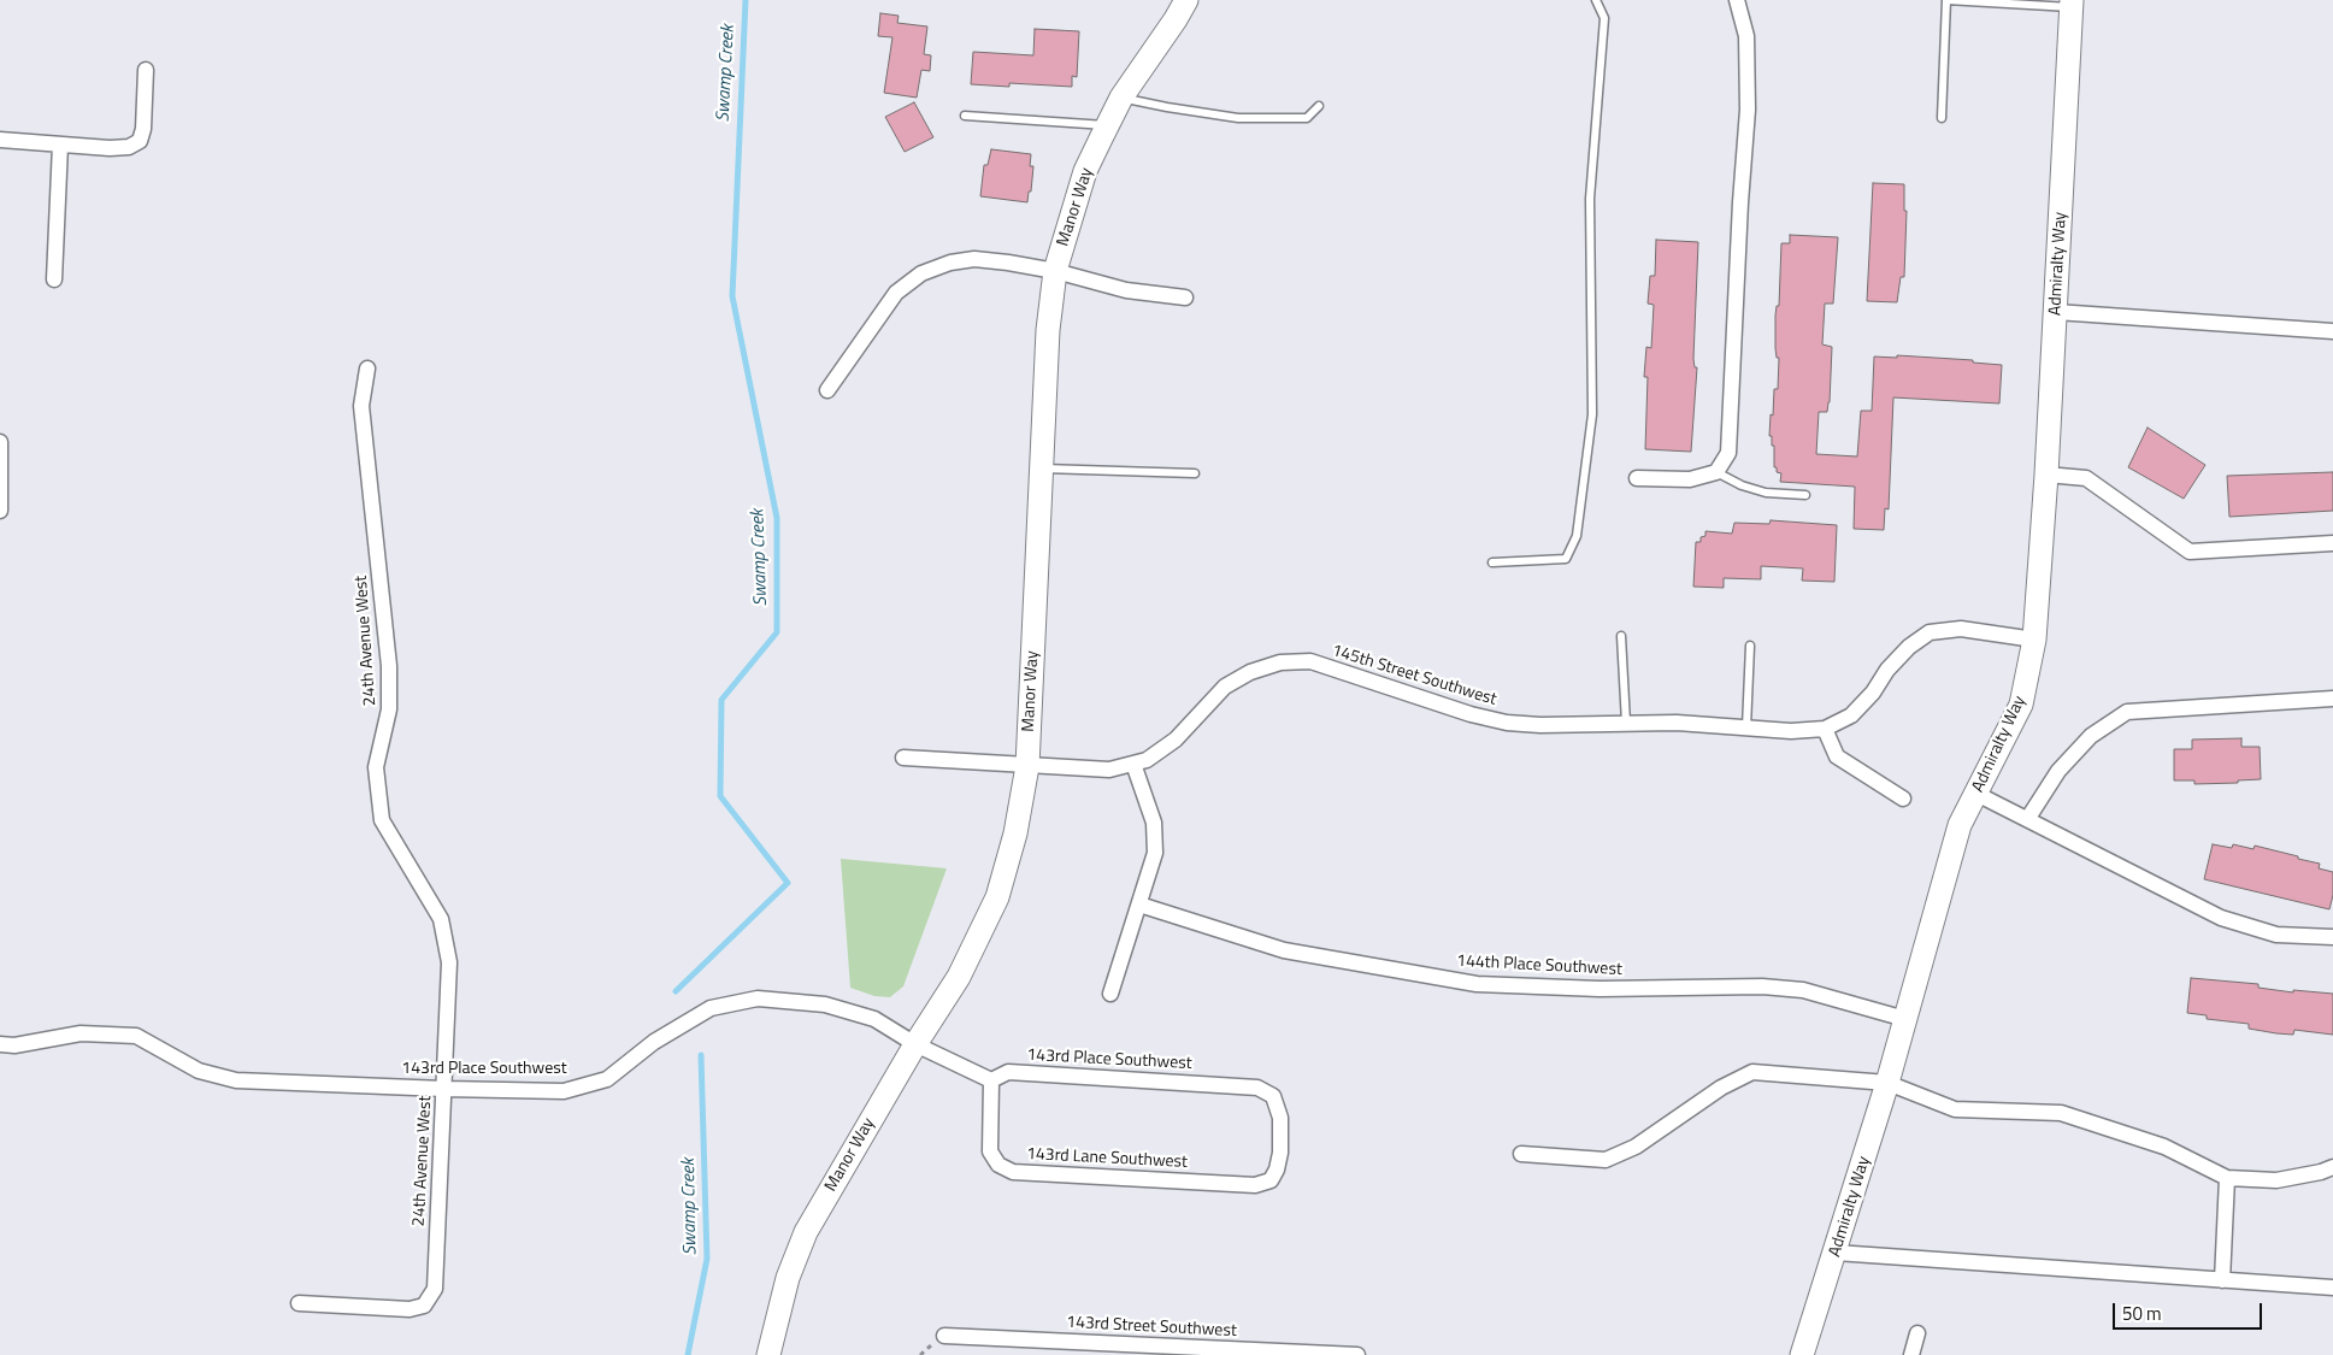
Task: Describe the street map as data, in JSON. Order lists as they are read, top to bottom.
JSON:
{
  "streets": {
    "street": [
      "Manor Way",
      "Admiralty Way",
      "24th Avenue West",
      "145th Street Southwest",
      "144th Place Southwest",
      "143rd Place Southwest",
      "143rd Lane Southwest",
      "143rd Street Southwest"
    ]
  },
  "crossings": [
    ["Manor Way", "145th Street Southwest"],
    ["Manor Way", "143rd Place Southwest"],
    ["Admiralty Way", "145th Street Southwest"],
    ["Admiralty Way", "144th Place Southwest"],
    ["24th Avenue West", "143rd Place Southwest"],
    ["143rd Place Southwest", "143rd Lane Southwest"]
  ],
  "water": ["Swamp Creek"],
  "scale_bar": "50 m"
}
